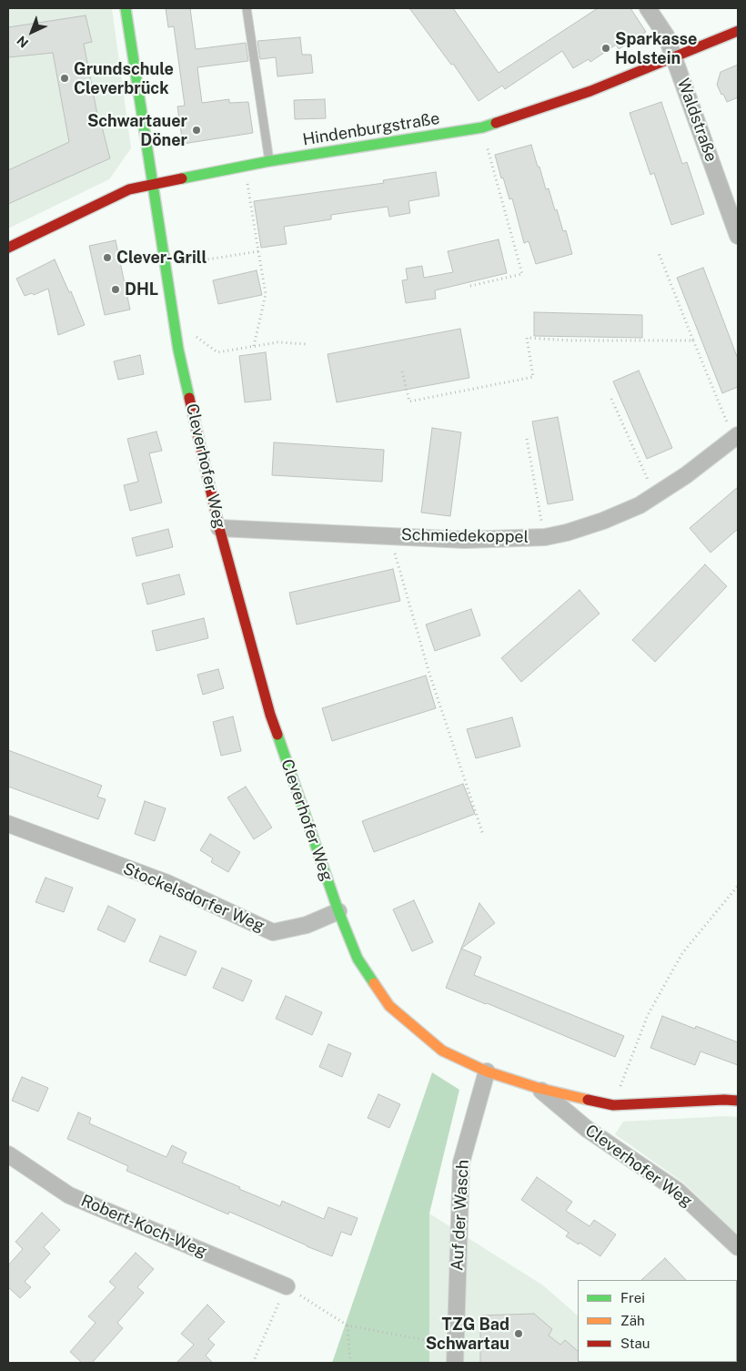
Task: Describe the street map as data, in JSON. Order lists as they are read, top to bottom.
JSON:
{
  "streets": {
    "street": [
      "Waldstraße",
      "Hindenburgstraße",
      "Cleverhofer Weg",
      "Schmiedekoppel",
      "Stockelsdorfer Weg",
      "Auf der Wasch",
      "Robert-Koch-Weg"
    ]
  },
  "crossings": [
    ["Waldstraße", "Hindenburgstraße"],
    ["Hindenburgstraße", "Cleverhofer Weg"],
    ["Cleverhofer Weg", "Schmiedekoppel"],
    ["Cleverhofer Weg", "Stockelsdorfer Weg"]
  ],
  "places": [
    "Sparkasse Holstein",
    "Grundschule Cleverbrück",
    "Schwartauer Döner",
    "Clever-Grill",
    "DHL",
    "TZG Bad Schwartau"
  ],
  "legend": ["Frei", "Zäh", "Stau"],
  "north": "bottom left"
}
